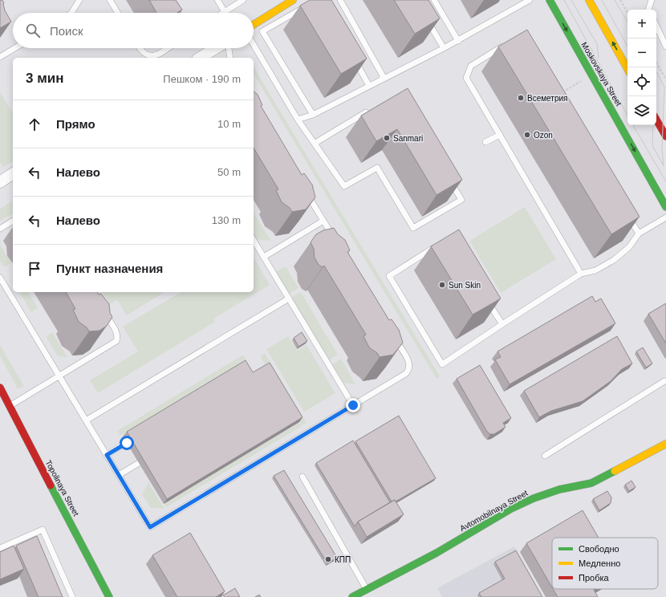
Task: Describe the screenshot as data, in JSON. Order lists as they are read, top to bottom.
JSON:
{
  "streets": {
    "street": ["Moskovskaya Street", "Topolinaya Street", "Avtomobilnaya Street"]
  },
  "places": [
    "Всеметрия",
    "Ozon",
    "Sanmari",
    "Sun Skin",
    "КПП"
  ],
  "legend": ["Свободно", "Медленно", "Пробка"],
  "page": {
    "map_buttons": ["+", "−"],
    "search": "Поиск",
    "heading": ["3 мин", "Пешком · 190 m"],
    "list": [
      ["Прямо", "10 m"],
      ["Налево", "50 m"],
      ["Налево", "130 m"],
      "Пункт назначения"
    ]
  }
}
